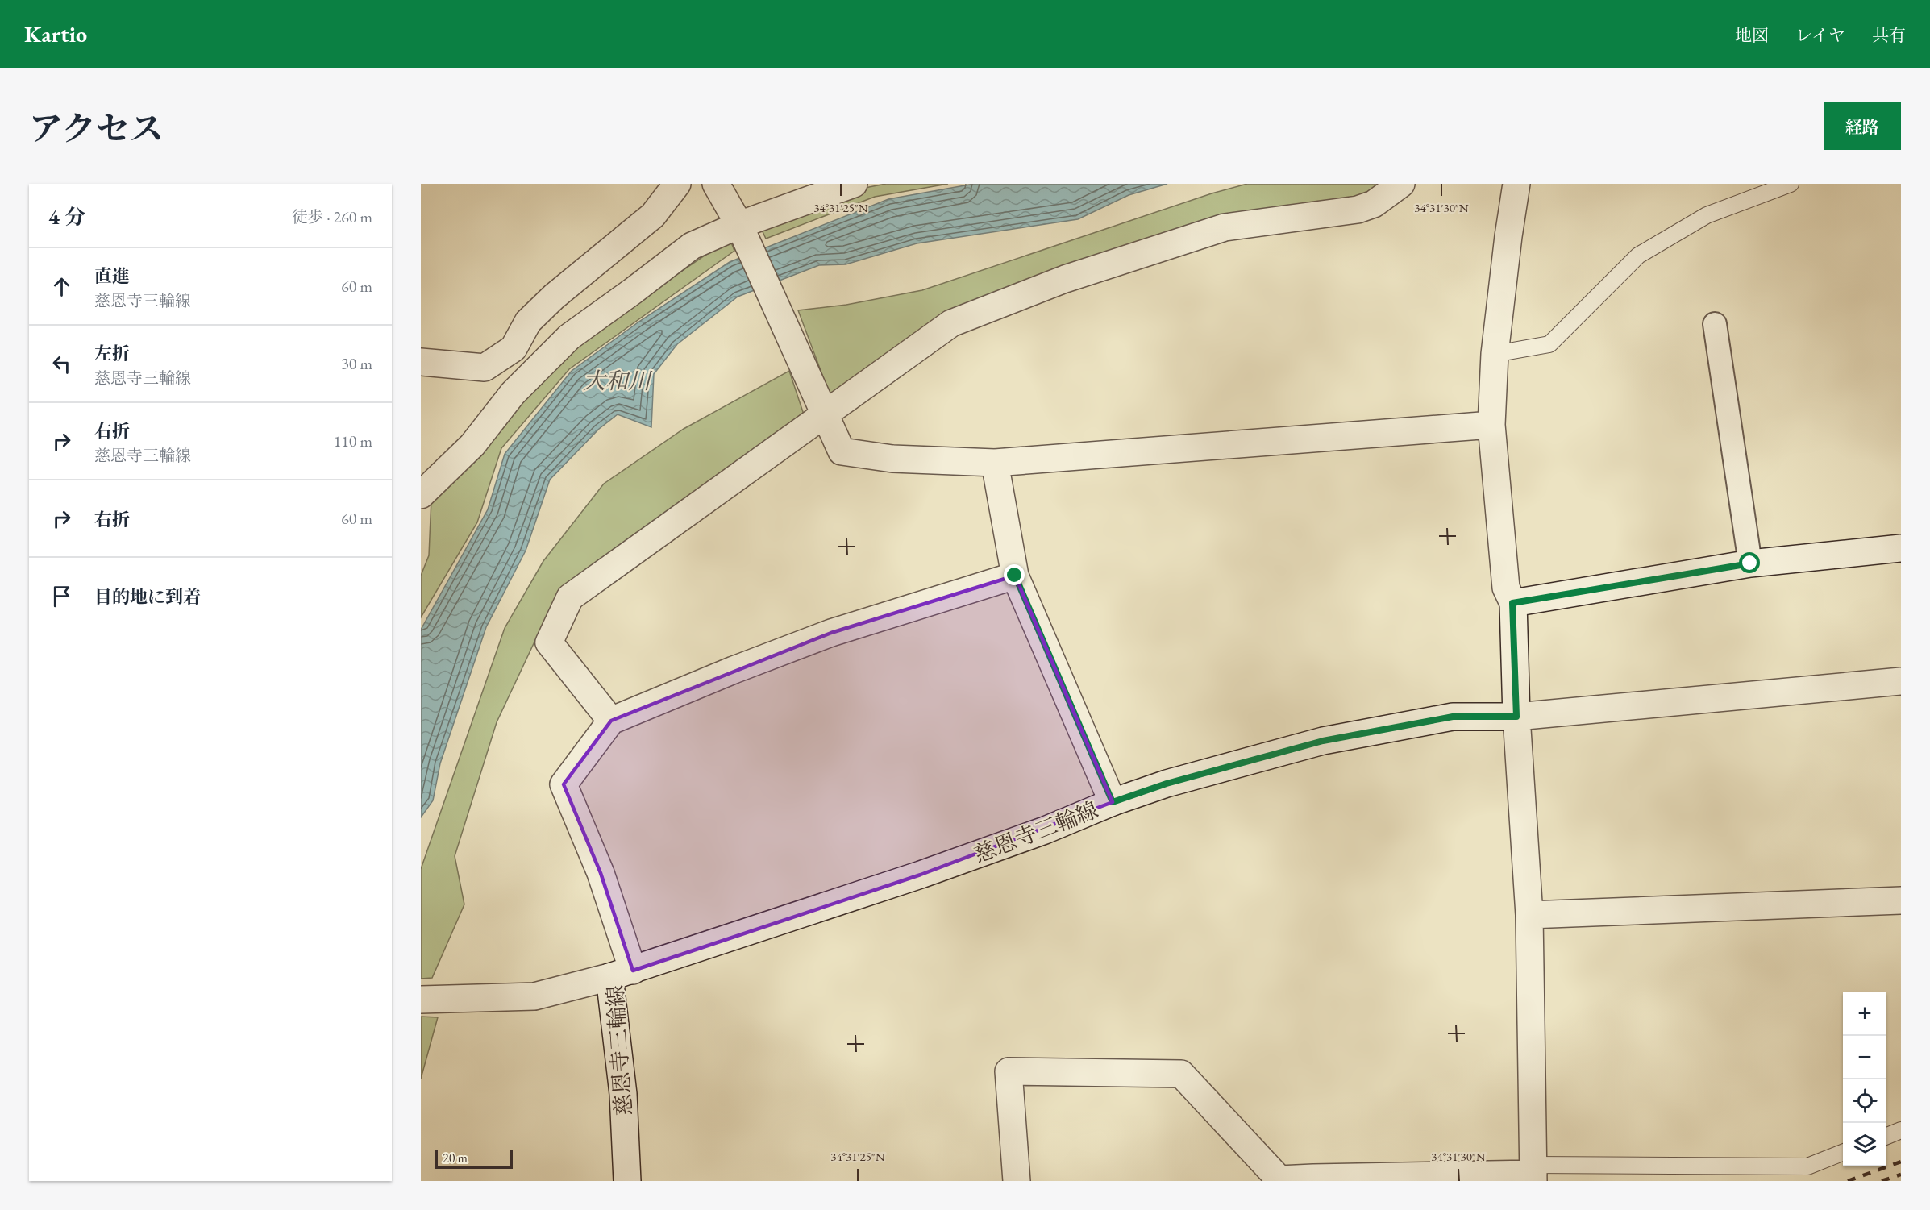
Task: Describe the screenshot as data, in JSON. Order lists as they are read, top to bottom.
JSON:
{
  "streets": {
    "street": ["慈恩寺三輪線"]
  },
  "water": ["大和川"],
  "scale_bar": "20 m",
  "page": {
    "header": "Kartio",
    "nav": ["地図", "レイヤ", "共有"],
    "title": "アクセス",
    "buttons": "経路",
    "heading": ["4 分", "徒歩 · 260 m"],
    "list": [
      ["直進", "慈恩寺三輪線", "60 m"],
      ["左折", "慈恩寺三輪線", "30 m"],
      ["右折", "慈恩寺三輪線", "110 m"],
      ["右折", "60 m"],
      "目的地に到着"
    ],
    "map_buttons": ["+", "−"],
    "scale": "20 m"
  },
  "coordinates": ["34°31'25\"N", "34°31'30\"N"]
}
